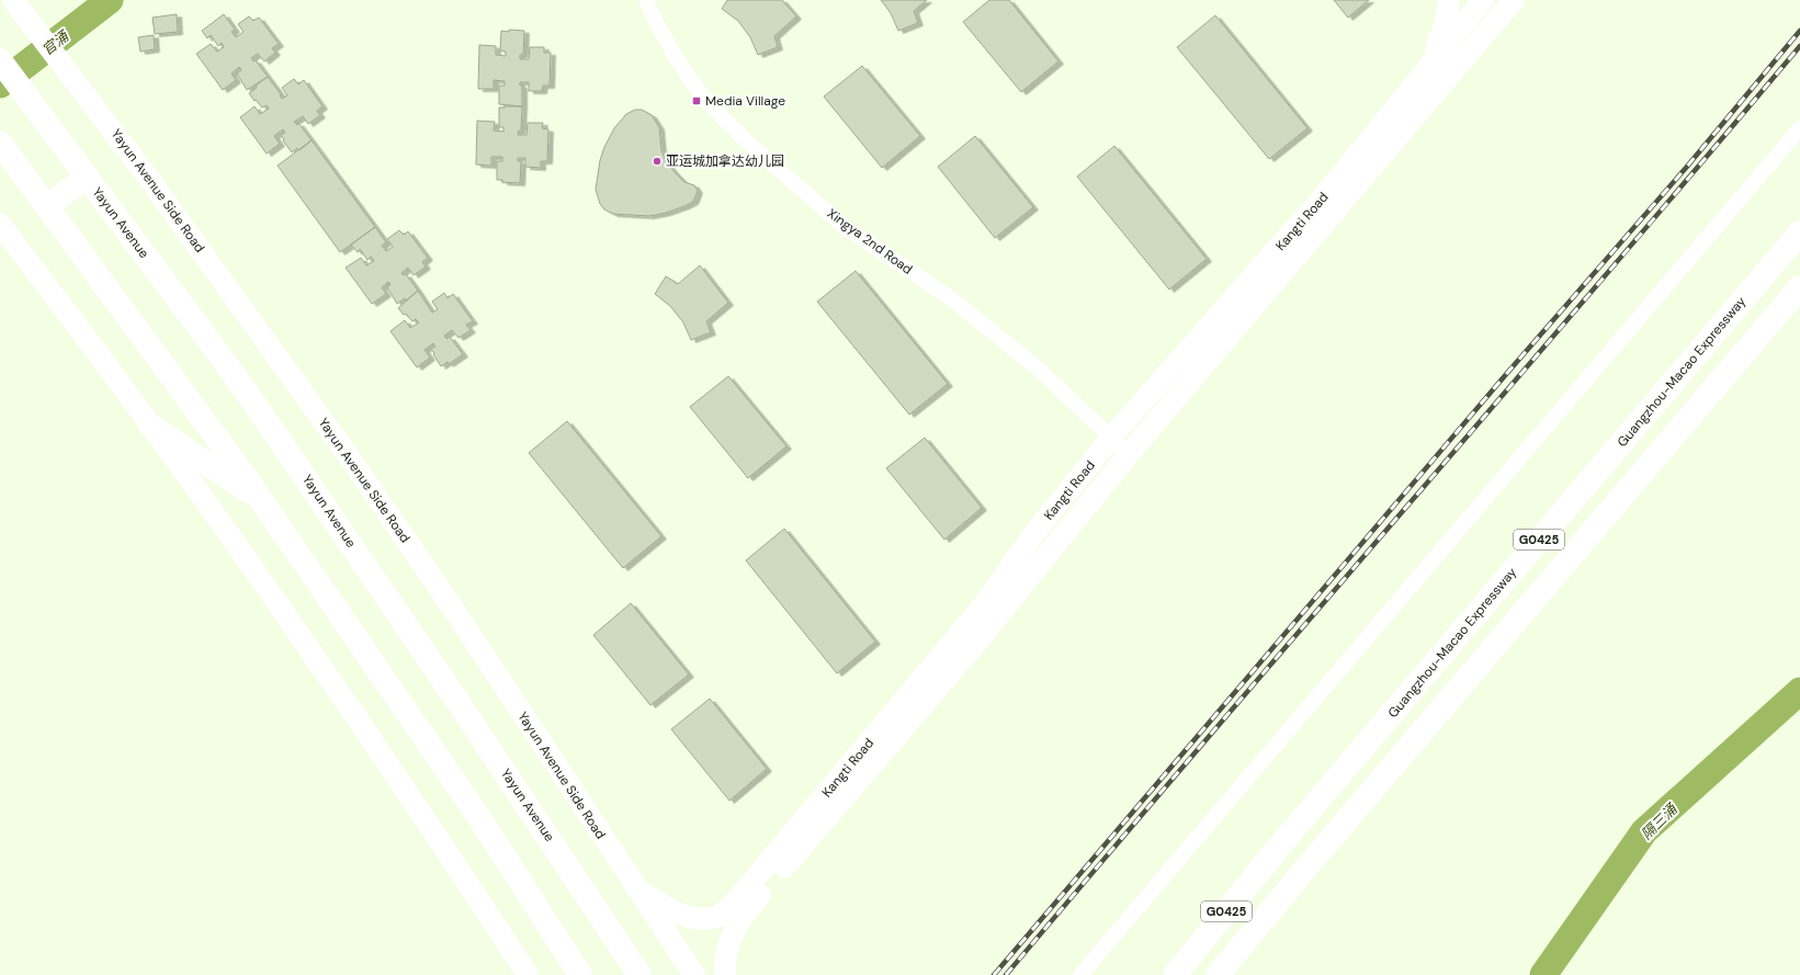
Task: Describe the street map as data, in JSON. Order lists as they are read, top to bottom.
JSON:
{
  "streets": {
    "main road": ["Yayun Avenue", "Guangzhou-Macao Expressway", "G0425"],
    "street": ["Yayun Avenue Side Road", "Kangti Road", "Xingya 2nd Road"]
  },
  "crossings": [
    ["Yayun Avenue Side Road", "Kangti Road"],
    ["Kangti Road", "Xingya 2nd Road"]
  ],
  "water": ["官涌", "隔三涌"],
  "places": {
    "transit": ["Media Village"],
    "other": ["亚运城加拿达幼儿园"]
  }
}
